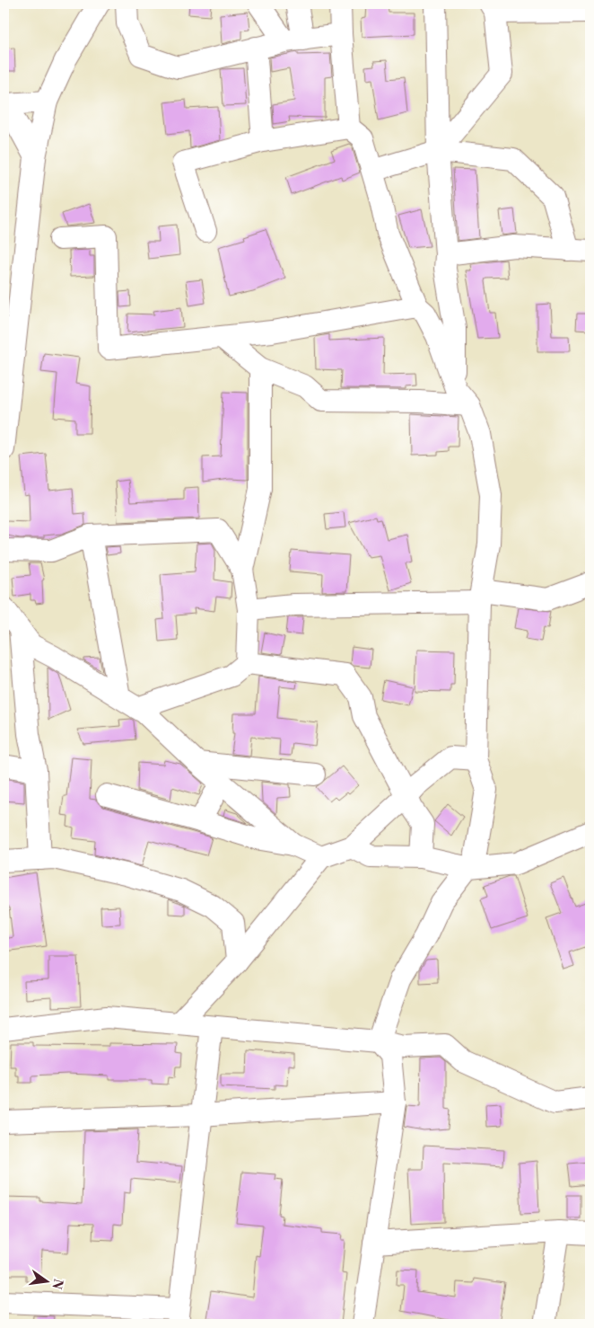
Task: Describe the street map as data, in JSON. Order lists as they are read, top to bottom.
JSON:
{
  "north": "right"
}
